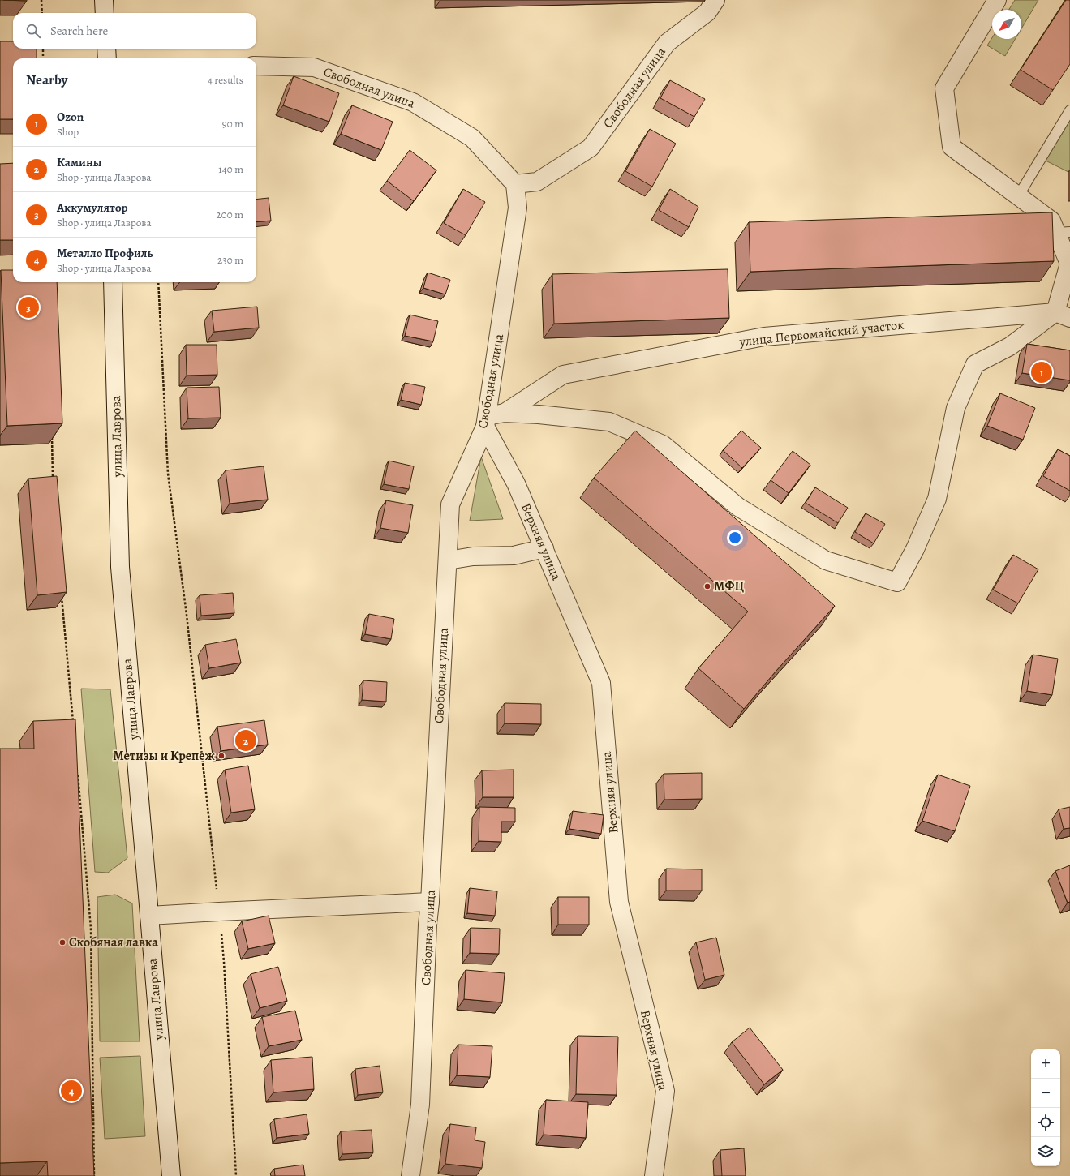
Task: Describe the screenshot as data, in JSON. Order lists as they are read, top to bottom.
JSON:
{
  "streets": {
    "street": [
      "Свободная улица",
      "улица Первомайский участок",
      "улица Лаврова",
      "Верхняя улица"
    ]
  },
  "crossings": [
    ["Свободная улица", "улица Первомайский участок"],
    ["Свободная улица", "Верхняя улица"],
    ["улица Первомайский участок", "Верхняя улица"]
  ],
  "places": ["МФЦ", "Метизы и Крепеж", "Скобяная лавка"],
  "north": "bottom left",
  "page": {
    "search": "Search here",
    "heading": ["Nearby", "4 results"],
    "list": [
      {
        "mark": "1",
        "name": "Ozon",
        "note": "Shop",
        "value": "90 m"
      },
      {
        "mark": "2",
        "name": "Камины",
        "note": "Shop · улица Лаврова",
        "value": "140 m"
      },
      {
        "mark": "3",
        "name": "Аккумулятор",
        "note": "Shop · улица Лаврова",
        "value": "200 m"
      },
      {
        "mark": "4",
        "name": "Металло Профиль",
        "note": "Shop · улица Лаврова",
        "value": "230 m"
      }
    ],
    "pins": [
      "3",
      "1",
      "2",
      "4"
    ],
    "map_buttons": ["+", "−"]
  }
}
